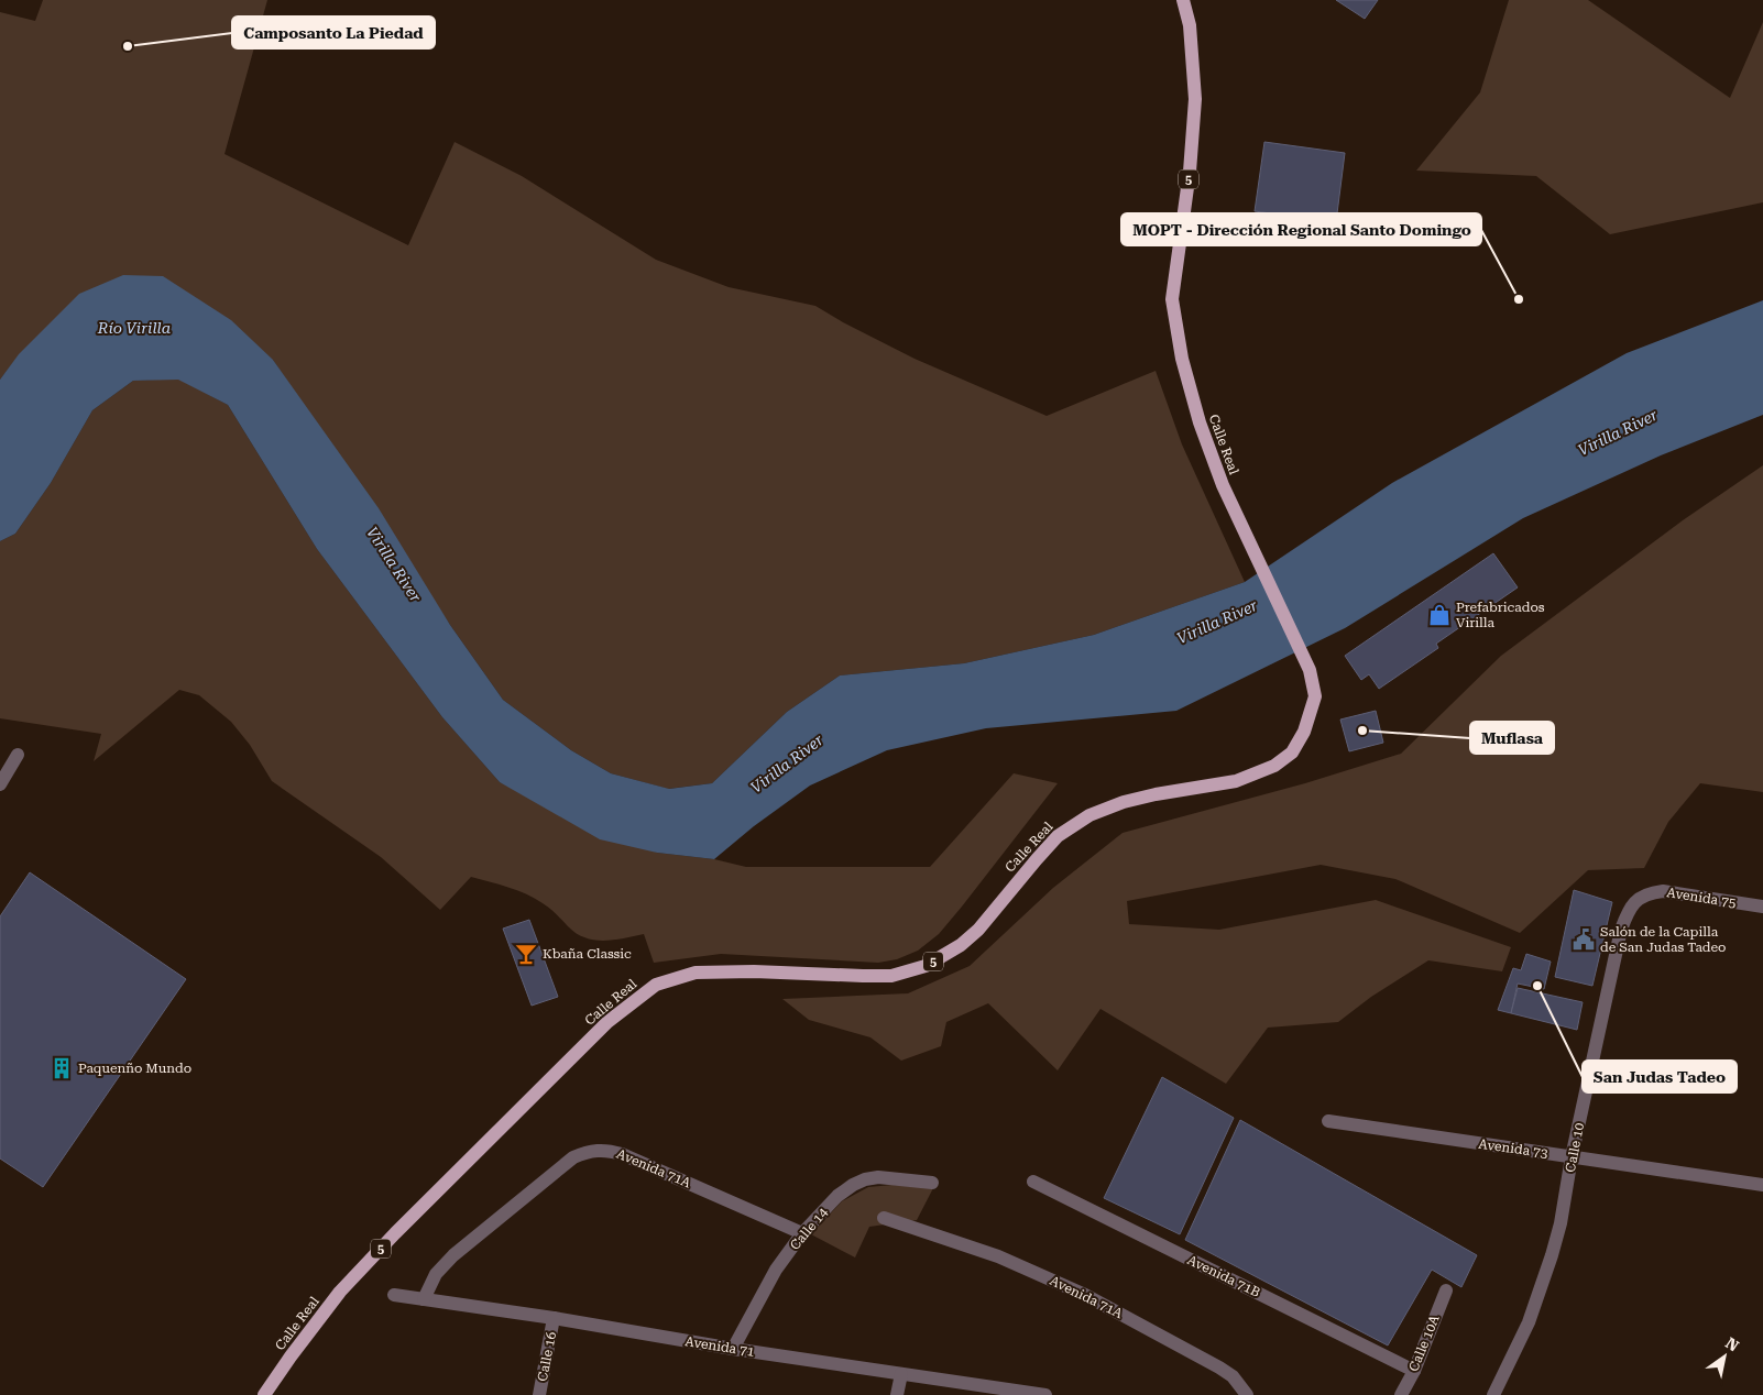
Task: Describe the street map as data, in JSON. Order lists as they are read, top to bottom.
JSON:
{
  "streets": {
    "main road": ["5", "Calle Real"],
    "street": [
      "Avenida 75",
      "Calle 10",
      "Avenida 73",
      "Avenida 71A",
      "Calle 14",
      "Avenida 71B",
      "Calle 10A",
      "Avenida 71",
      "Calle 16"
    ]
  },
  "crossings": [
    ["Avenida 75", "Calle 10"],
    ["Calle 10", "Avenida 73"],
    ["Avenida 71A", "Calle 14"],
    ["Avenida 71A", "Avenida 71"],
    ["Calle 14", "Avenida 71"],
    ["Avenida 71B", "Calle 10A"],
    ["Avenida 71", "Calle 16"]
  ],
  "water": ["Río Virilla", "Virilla River"],
  "places": {
    "other": [
      "Camposanto La Piedad",
      "MOPT - Dirección Regional Santo Domingo",
      "Muflasa",
      "San Judas Tadeo"
    ],
    "shop": ["Prefabricados Virilla"],
    "public building": ["Salón de la Capilla de San Judas Tadeo"],
    "bar": ["Kbaña Classic"],
    "building": ["Paquenño Mundo"]
  },
  "north": "top right"
}
